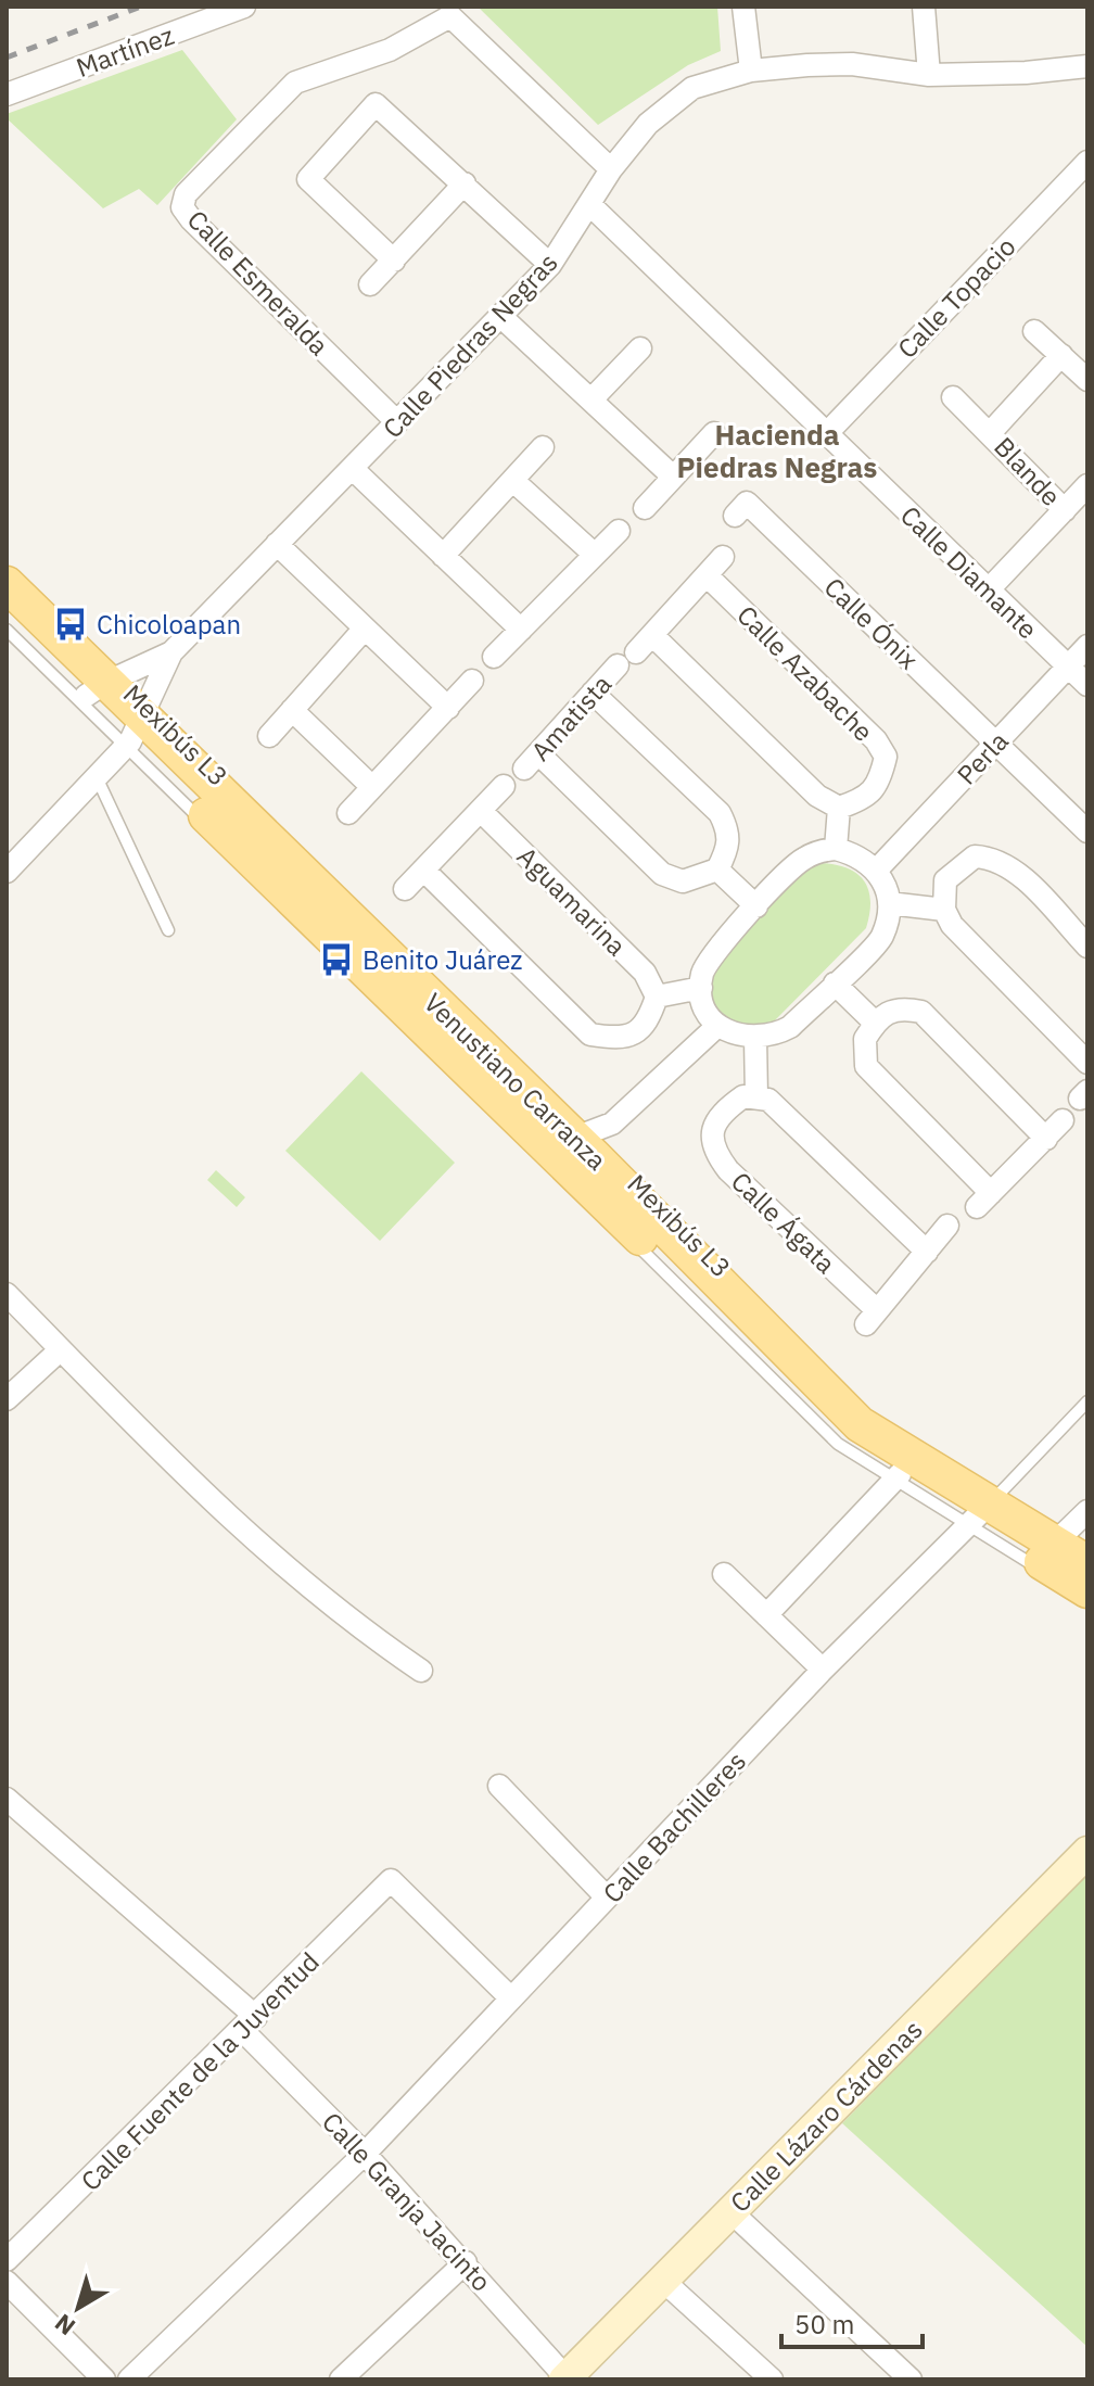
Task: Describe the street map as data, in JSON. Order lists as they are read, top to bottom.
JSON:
{
  "streets": {
    "main road": ["Venustiano Carranza"],
    "street": [
      "Martínez",
      "Calle Esmeralda",
      "Calle Topacio",
      "Calle Piedras Negras",
      "Blande",
      "Calle Diamante",
      "Calle Ónix",
      "Calle Azabache",
      "Amatista",
      "Perla",
      "Aguamarina",
      "Calle Ágata",
      "Calle Bachilleres",
      "Calle Fuente de la Juventud",
      "Calle Lázaro Cárdenas",
      "Calle Granja Jacinto"
    ],
    "lane": ["Mexibús L3"]
  },
  "crossings": [
    ["Calle Esmeralda", "Calle Piedras Negras"],
    ["Calle Topacio", "Calle Diamante"],
    ["Calle Piedras Negras", "Calle Diamante"],
    ["Calle Piedras Negras", "Mexibús L3"],
    ["Calle Piedras Negras", "Venustiano Carranza"],
    ["Blande", "Calle Diamante"],
    ["Calle Diamante", "Perla"],
    ["Calle Ónix", "Perla"],
    ["Calle Azabache", "Amatista"],
    ["Mexibús L3", "Venustiano Carranza"],
    ["Calle Bachilleres", "Calle Fuente de la Juventud"],
    ["Calle Bachilleres", "Calle Granja Jacinto"],
    ["Calle Fuente de la Juventud", "Calle Granja Jacinto"],
    ["Calle Lázaro Cárdenas", "Calle Granja Jacinto"]
  ],
  "districts": ["Hacienda Piedras Negras"],
  "places": {
    "bus stop": ["Chicoloapan", "Benito Juárez"]
  },
  "scale_bar": "50 m",
  "north": "bottom left"
}
